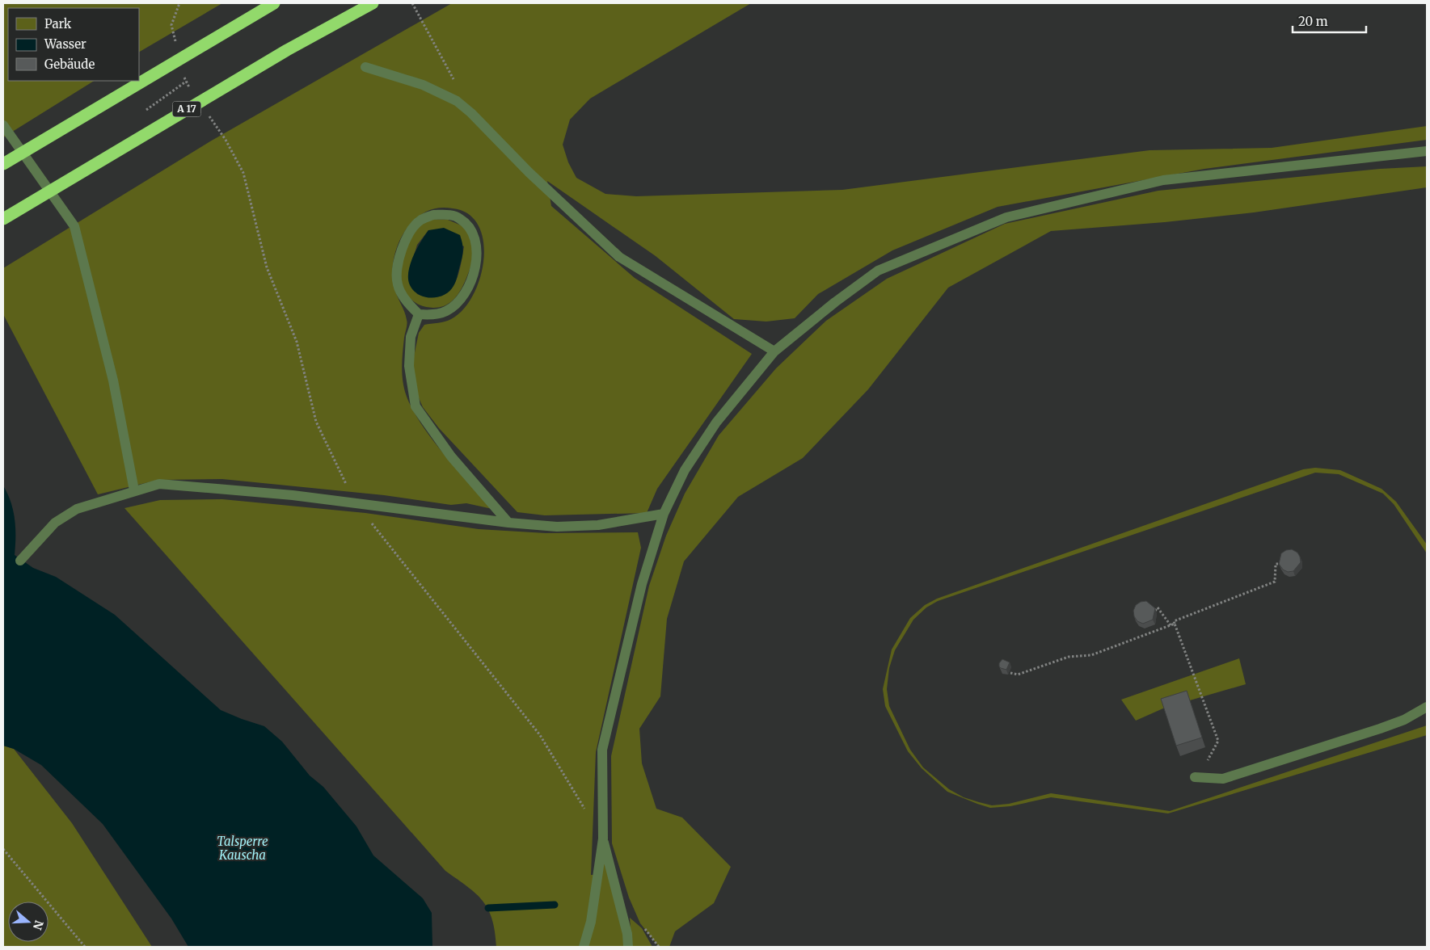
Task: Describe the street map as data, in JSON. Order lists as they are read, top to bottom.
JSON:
{
  "streets": {
    "highway": ["A 17"]
  },
  "water": ["Talsperre Kauscha"],
  "legend": ["Park", "Wasser", "Gebäude"],
  "scale_bar": "20 m",
  "north": "right"
}
